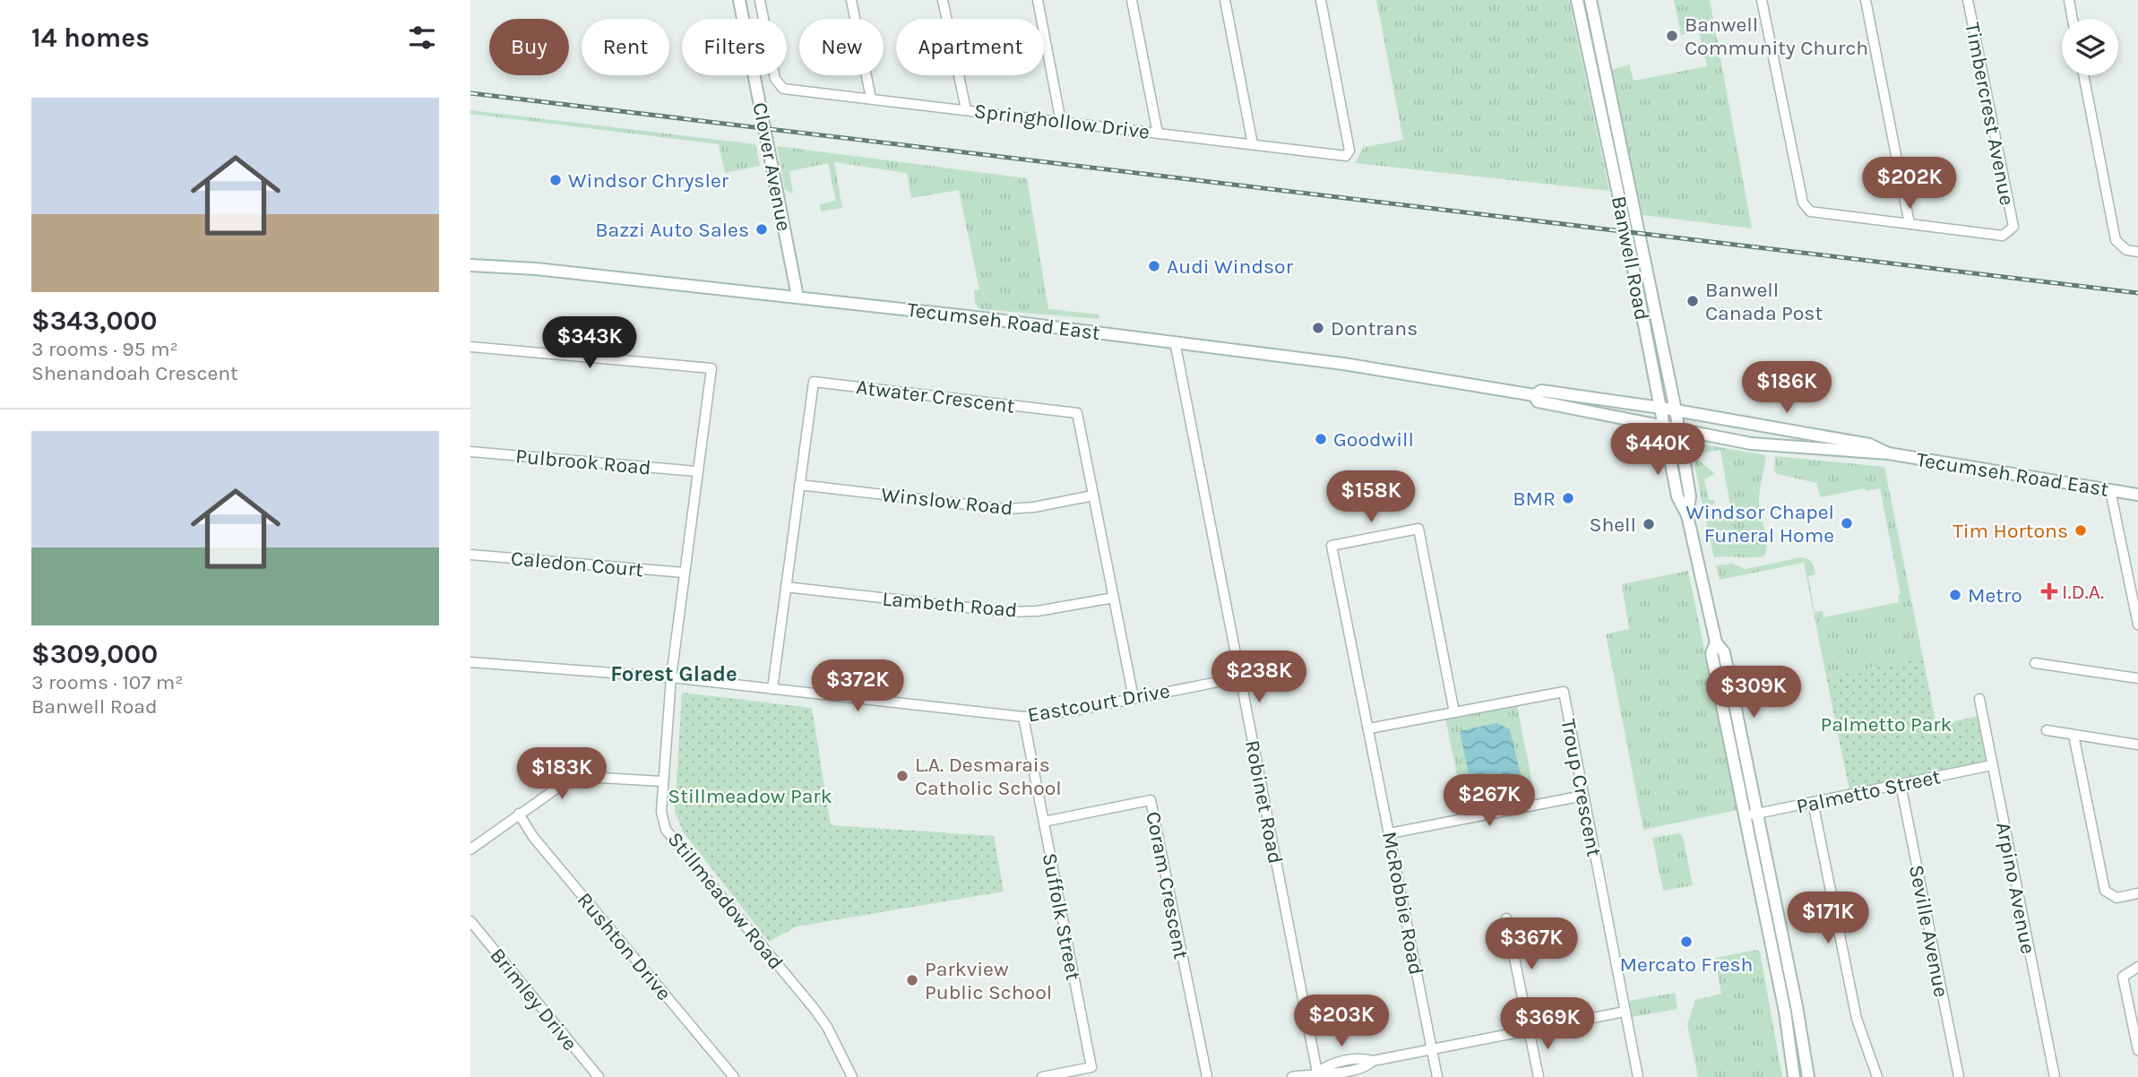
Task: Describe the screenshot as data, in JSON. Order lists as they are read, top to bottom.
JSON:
{
  "streets": {
    "main road": ["Clover Avenue", "Banwell Road", "Tecumseh Road East"],
    "street": [
      "Timbercrest Avenue",
      "Springhollow Drive",
      "Atwater Crescent",
      "Pulbrook Road",
      "Winslow Road",
      "Caledon Court",
      "Lambeth Road",
      "Eastcourt Drive",
      "Troup Crescent",
      "Palmetto Street",
      "Robinet Road",
      "Coram Crescent",
      "Arpino Avenue",
      "Stillmeadow Road",
      "McRobbie Road",
      "Suffolk Street",
      "Seville Avenue",
      "Rushton Drive",
      "Brimley Drive"
    ]
  },
  "crossings": [
    ["Springhollow Drive", "Clover Avenue"],
    ["Clover Avenue", "Tecumseh Road East"],
    ["Banwell Road", "Tecumseh Road East"],
    ["Banwell Road", "Palmetto Street"],
    ["Tecumseh Road East", "Robinet Road"],
    ["Atwater Crescent", "Winslow Road"],
    ["Atwater Crescent", "Lambeth Road"],
    ["Atwater Crescent", "Eastcourt Drive"],
    ["Pulbrook Road", "Stillmeadow Road"],
    ["Caledon Court", "Stillmeadow Road"],
    ["Eastcourt Drive", "Robinet Road"],
    ["Eastcourt Drive", "Stillmeadow Road"],
    ["Eastcourt Drive", "Suffolk Street"],
    ["Troup Crescent", "McRobbie Road"],
    ["Palmetto Street", "Arpino Avenue"],
    ["Palmetto Street", "Seville Avenue"],
    ["Coram Crescent", "Suffolk Street"]
  ],
  "districts": ["Forest Glade"],
  "parks": ["Palmetto Park", "Stillmeadow Park"],
  "places": {
    "other": [
      "Banwell Community Church",
      "Windsor Chrysler",
      "Bazzi Auto Sales",
      "Audi Windsor",
      "Banwell Canada Post",
      "Dontrans",
      "Goodwill",
      "BMR",
      "Windsor Chapel Funeral Home",
      "Shell",
      "Tim Hortons",
      "Metro",
      "L.A. Desmarais Catholic School",
      "Mercato Fresh",
      "Parkview Public School"
    ],
    "health": ["I.D.A."]
  },
  "page": {
    "heading": "14 homes",
    "chip": [
      "Buy",
      "Rent",
      "Filters",
      "New",
      "Apartment"
    ],
    "list": [
      {
        "name": "$343,000",
        "note": "3 rooms · 95 m² · Shenandoah Crescent"
      },
      {
        "name": "$309,000",
        "note": "3 rooms · 107 m² · Banwell Road"
      }
    ],
    "price": [
      "$202K",
      "$343K",
      "$186K",
      "$440K",
      "$158K",
      "$238K",
      "$372K",
      "$309K",
      "$183K",
      "$267K",
      "$171K",
      "$367K",
      "$203K",
      "$369K"
    ]
  }
}
